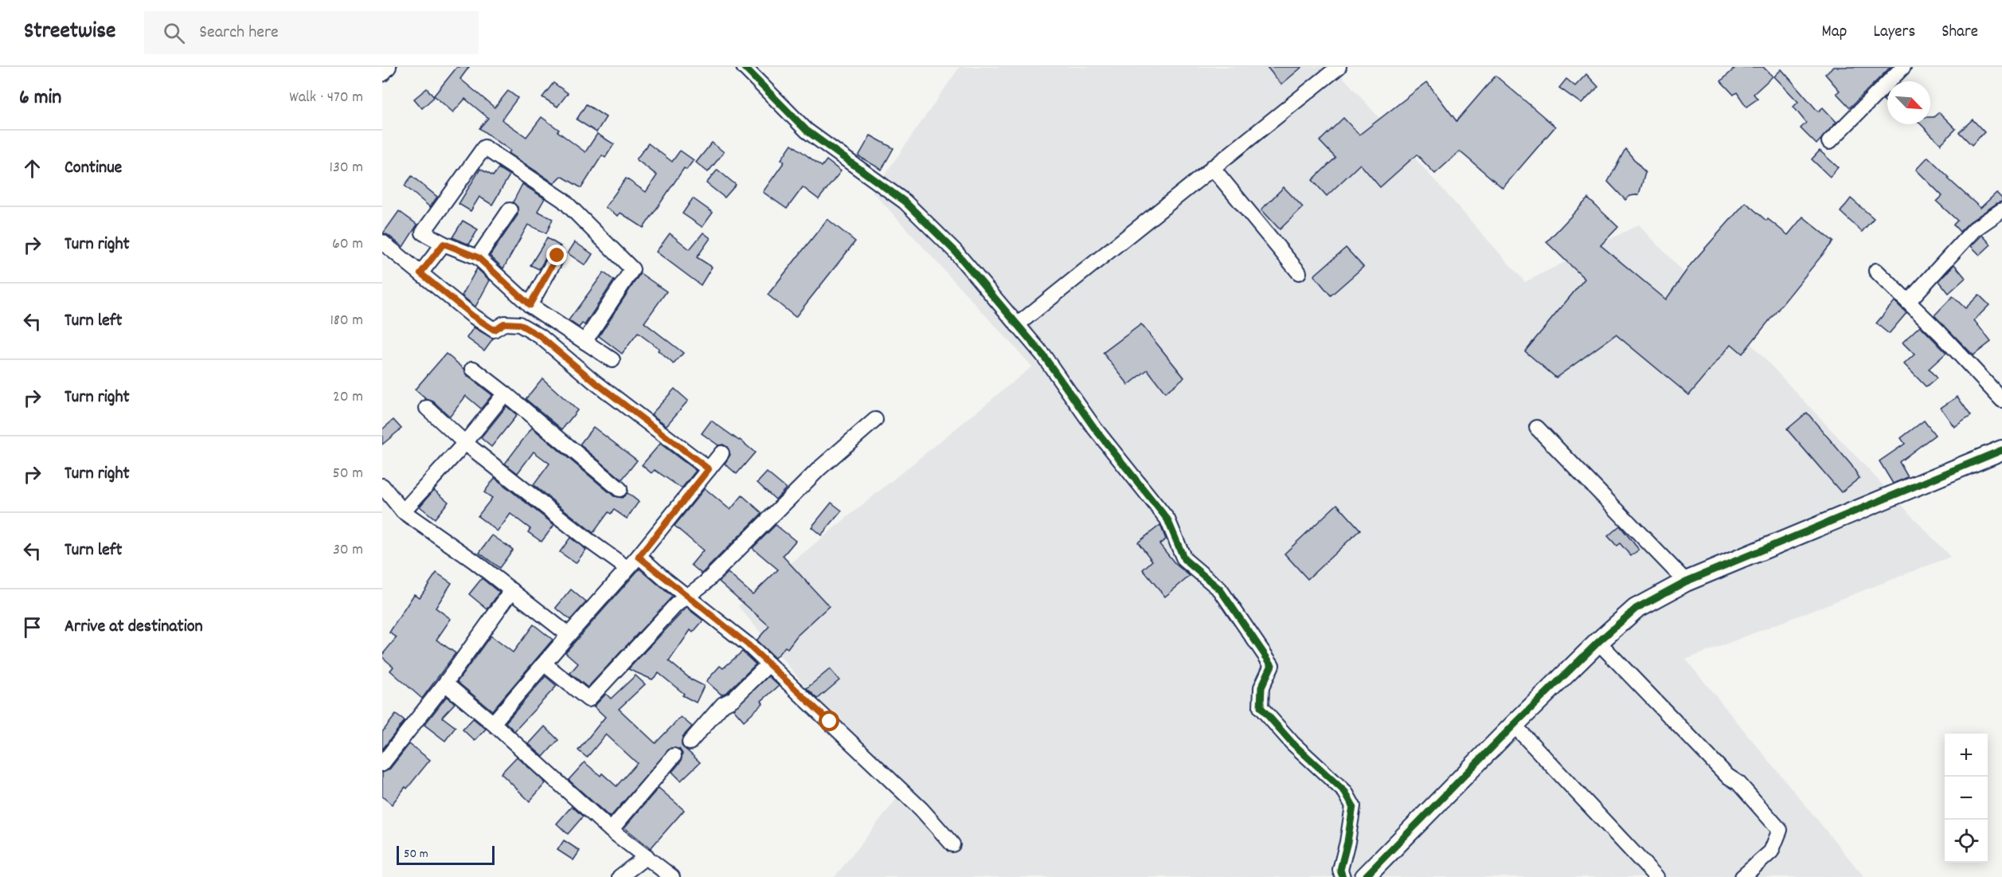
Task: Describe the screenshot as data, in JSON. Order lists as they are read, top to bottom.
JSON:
{
  "scale_bar": "50 m",
  "north": "bottom right",
  "page": {
    "header": "Streetwise",
    "search": "Search here",
    "nav": ["Map", "Layers", "Share"],
    "heading": ["6 min", "Walk · 470 m"],
    "list": [
      ["Continue", "130 m"],
      ["Turn right", "60 m"],
      ["Turn left", "180 m"],
      ["Turn right", "20 m"],
      ["Turn right", "50 m"],
      ["Turn left", "30 m"],
      "Arrive at destination"
    ],
    "map_buttons": ["+", "−"],
    "scale": "50 m"
  }
}
